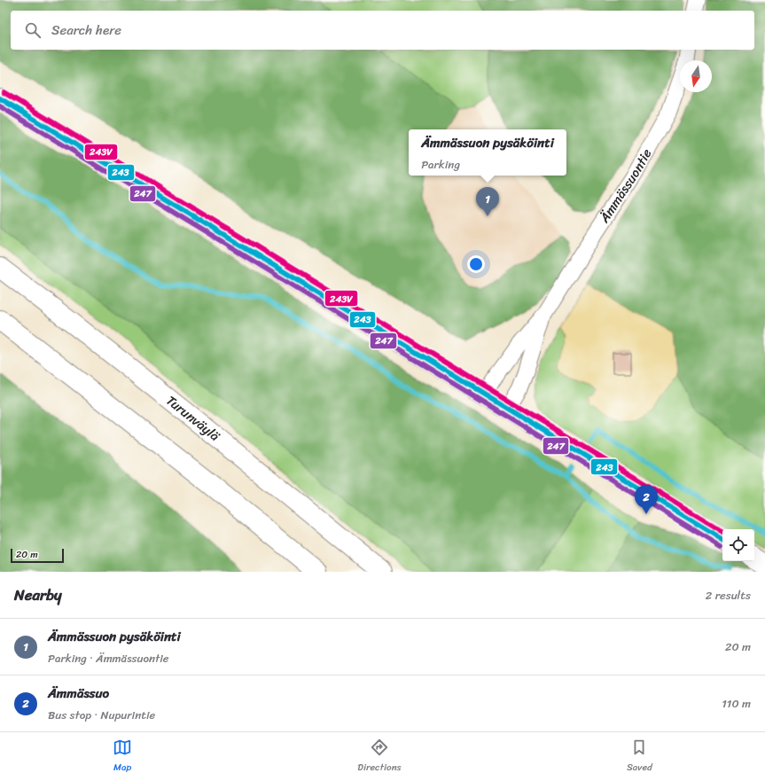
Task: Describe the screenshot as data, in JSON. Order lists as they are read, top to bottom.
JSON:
{
  "streets": {
    "main road": ["Turunväylä"],
    "street": ["Ämmässuontie"]
  },
  "lines": ["transit line 243V", "transit line 243", "transit line 247"],
  "scale_bar": "20 m",
  "north": "bottom",
  "page": {
    "search": "Search here",
    "popup": ["Ämmässuon pysäköinti", "Parking"],
    "pins": ["1", "2"],
    "scale": "20 m",
    "heading": ["Nearby", "2 results"],
    "list": [
      {
        "mark": "1",
        "name": "Ämmässuon pysäköinti",
        "note": "Parking · Ämmässuontie",
        "value": "20 m"
      },
      {
        "mark": "2",
        "name": "Ämmässuo",
        "note": "Bus stop · Nupurintie",
        "value": "110 m"
      }
    ],
    "nav": ["Map", "Directions", "Saved"]
  }
}
